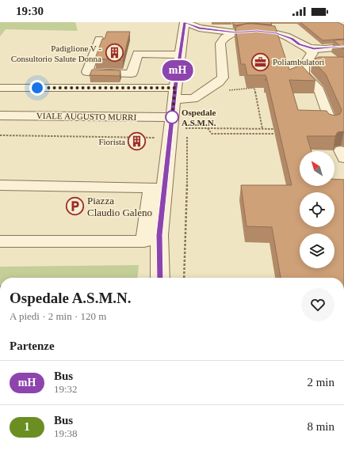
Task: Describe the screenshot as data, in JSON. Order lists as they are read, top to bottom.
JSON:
{
  "streets": {
    "street": ["VIALE AUGUSTO MURRI"]
  },
  "places": {
    "building": ["Padiglione V - Consultorio Salute Donna", "Fiorista"],
    "office": ["Poliambulatori"],
    "other": ["Ospedale A.S.M.N."],
    "parking": ["Piazza Claudio Galeno"]
  },
  "lines": ["bus line mH"],
  "north": "top left",
  "page": {
    "status": "19:30",
    "on_map": "mH",
    "heading": [
      ["Ospedale A.S.M.N.", "A piedi · 2 min · 120 m"],
      "Partenze"
    ],
    "list": [
      {
        "mark": "mH",
        "name": "Bus",
        "note": "19:32",
        "value": "2 min"
      },
      {
        "mark": "1",
        "name": "Bus",
        "note": "19:38",
        "value": "8 min"
      }
    ]
  }
}
